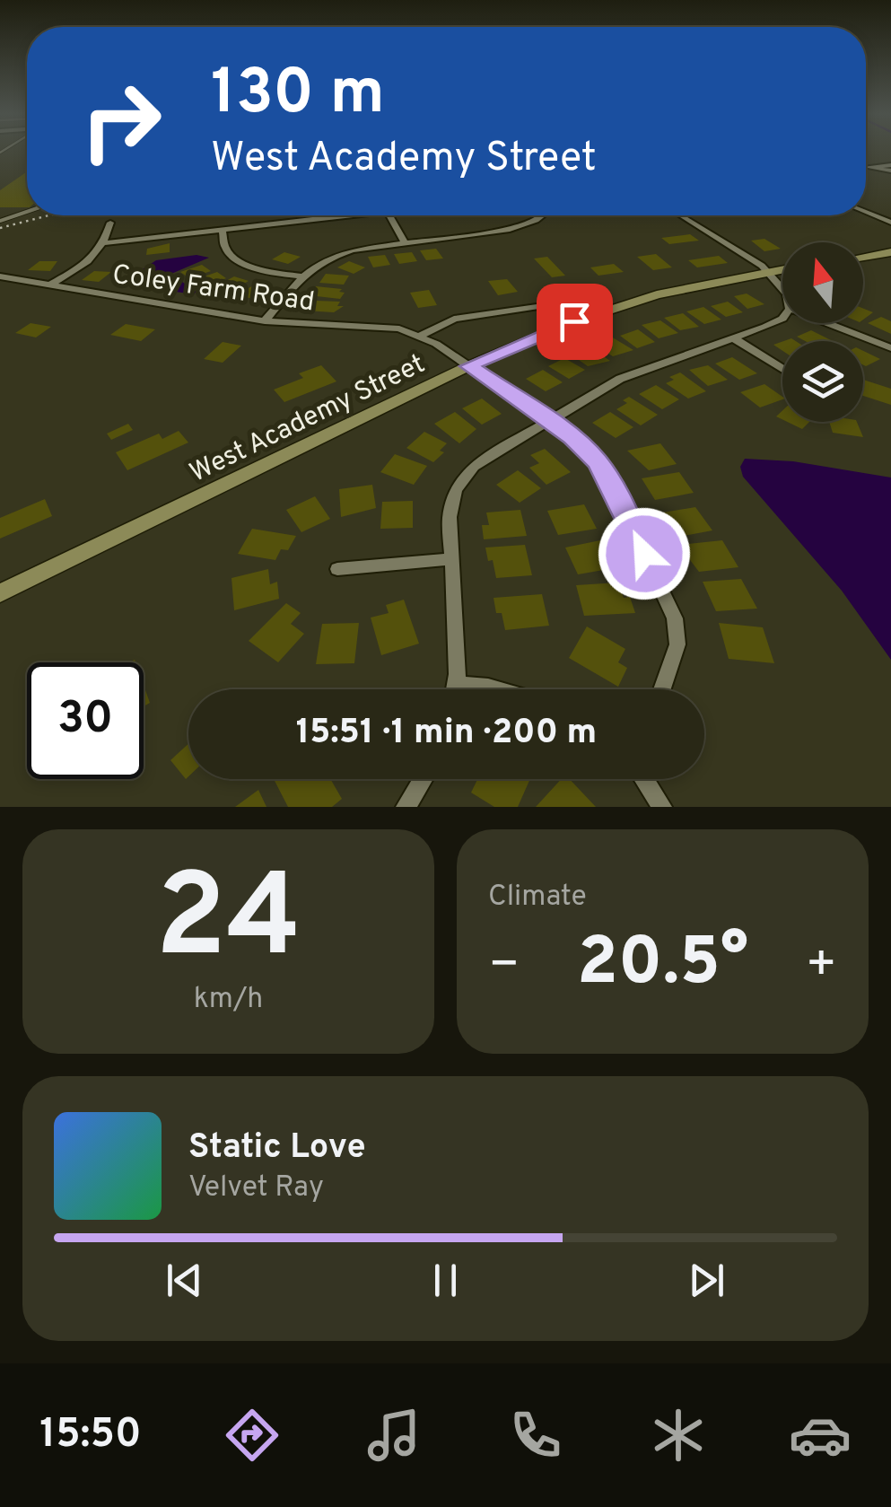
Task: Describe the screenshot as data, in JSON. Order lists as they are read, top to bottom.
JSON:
{
  "streets": {
    "main road": ["West Academy Street"],
    "street": ["Coley Farm Road"]
  },
  "crossings": [
    ["Coley Farm Road", "West Academy Street"]
  ],
  "north": "top",
  "page": {
    "turn": ["130 m", "West Academy Street"],
    "limit": "30",
    "trip": "15:51 · 1 min · 200 m",
    "tile": [
      ["24", "km/h"],
      "Climate"
    ],
    "heat": ["−", "20.5°", "+"],
    "song": ["Static Love", "Velvet Ray"],
    "tabs": "15:50"
  }
}
